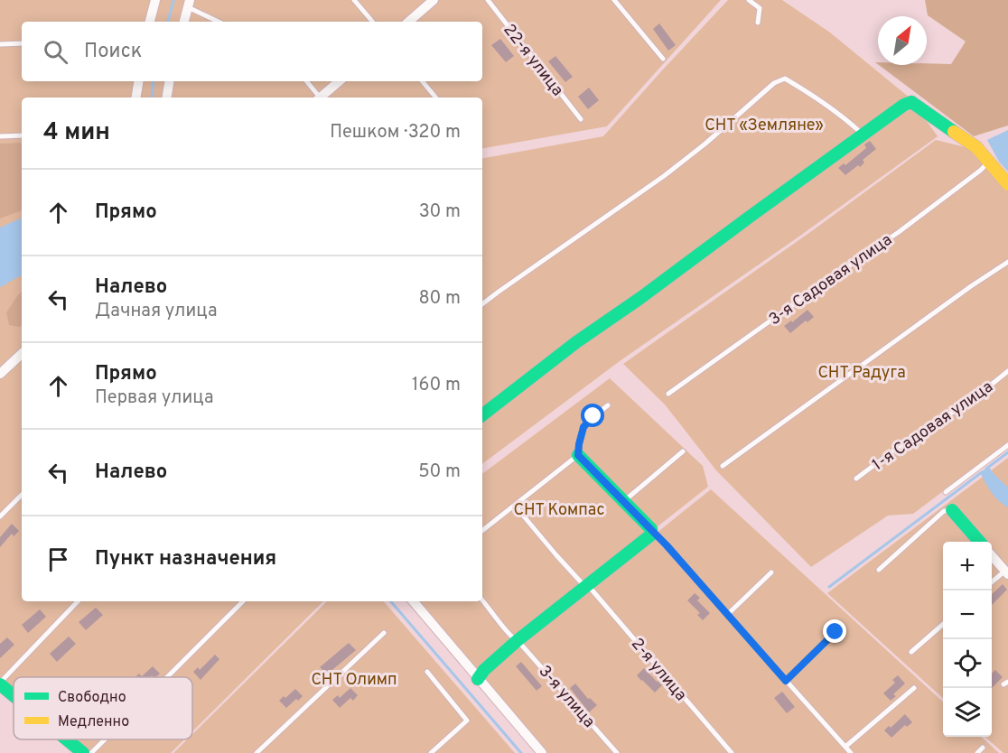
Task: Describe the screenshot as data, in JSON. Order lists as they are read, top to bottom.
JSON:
{
  "streets": {
    "lane": [
      "22-я улица",
      "3-я Садовая улица",
      "1-я Садовая улица",
      "2-я улица",
      "3-я улица"
    ]
  },
  "parks": [
    "СНТ «Земляне»",
    "СНТ Радуга",
    "СНТ Компас",
    "СНТ Олимп"
  ],
  "legend": ["Свободно", "Медленно"],
  "north": "top right",
  "page": {
    "search": "Поиск",
    "heading": ["4 мин", "Пешком · 320 m"],
    "list": [
      ["Прямо", "30 m"],
      ["Налево", "Дачная улица", "80 m"],
      ["Прямо", "Первая улица", "160 m"],
      ["Налево", "50 m"],
      "Пункт назначения"
    ],
    "map_buttons": ["+", "−"]
  }
}
